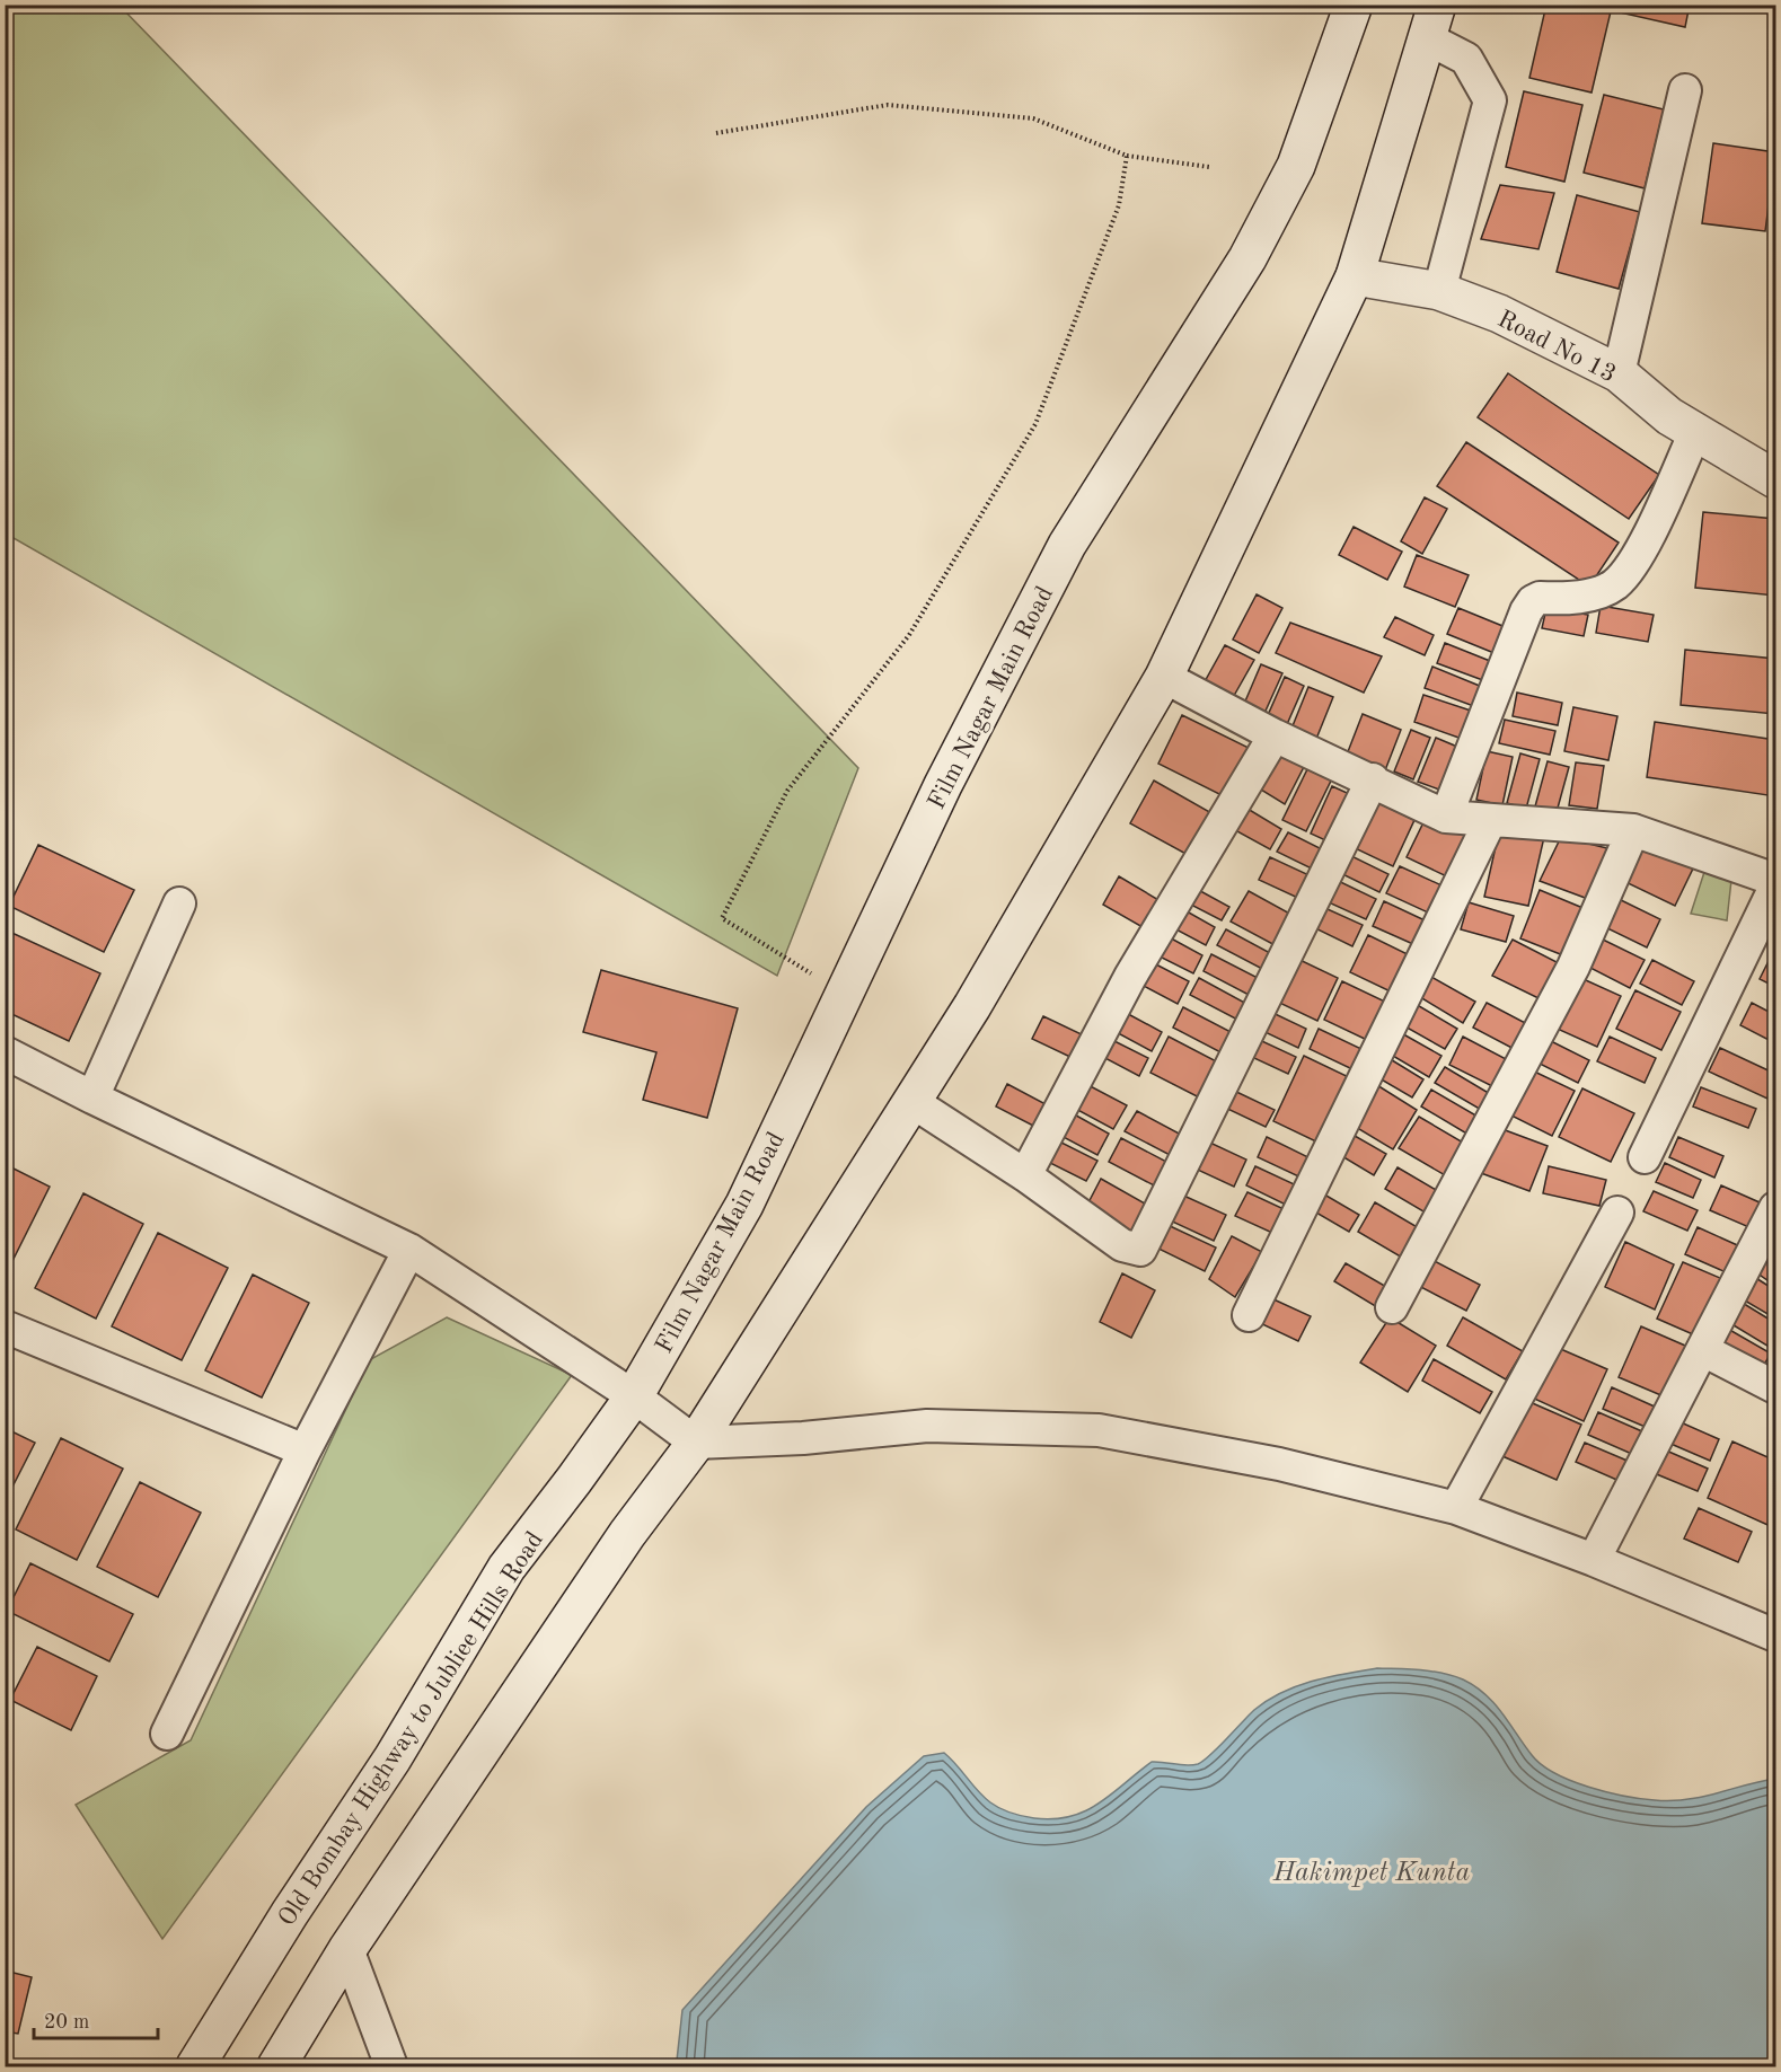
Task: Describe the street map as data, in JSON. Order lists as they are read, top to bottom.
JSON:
{
  "streets": {
    "main road": ["Road No 13", "Film Nagar Main Road", "Old Bombay Highway to Jubliee Hills Road"]
  },
  "crossings": [
    ["Film Nagar Main Road", "Old Bombay Highway to Jubliee Hills Road"]
  ],
  "water": ["Hakimpet Kunta"],
  "scale_bar": "20 m"
}
